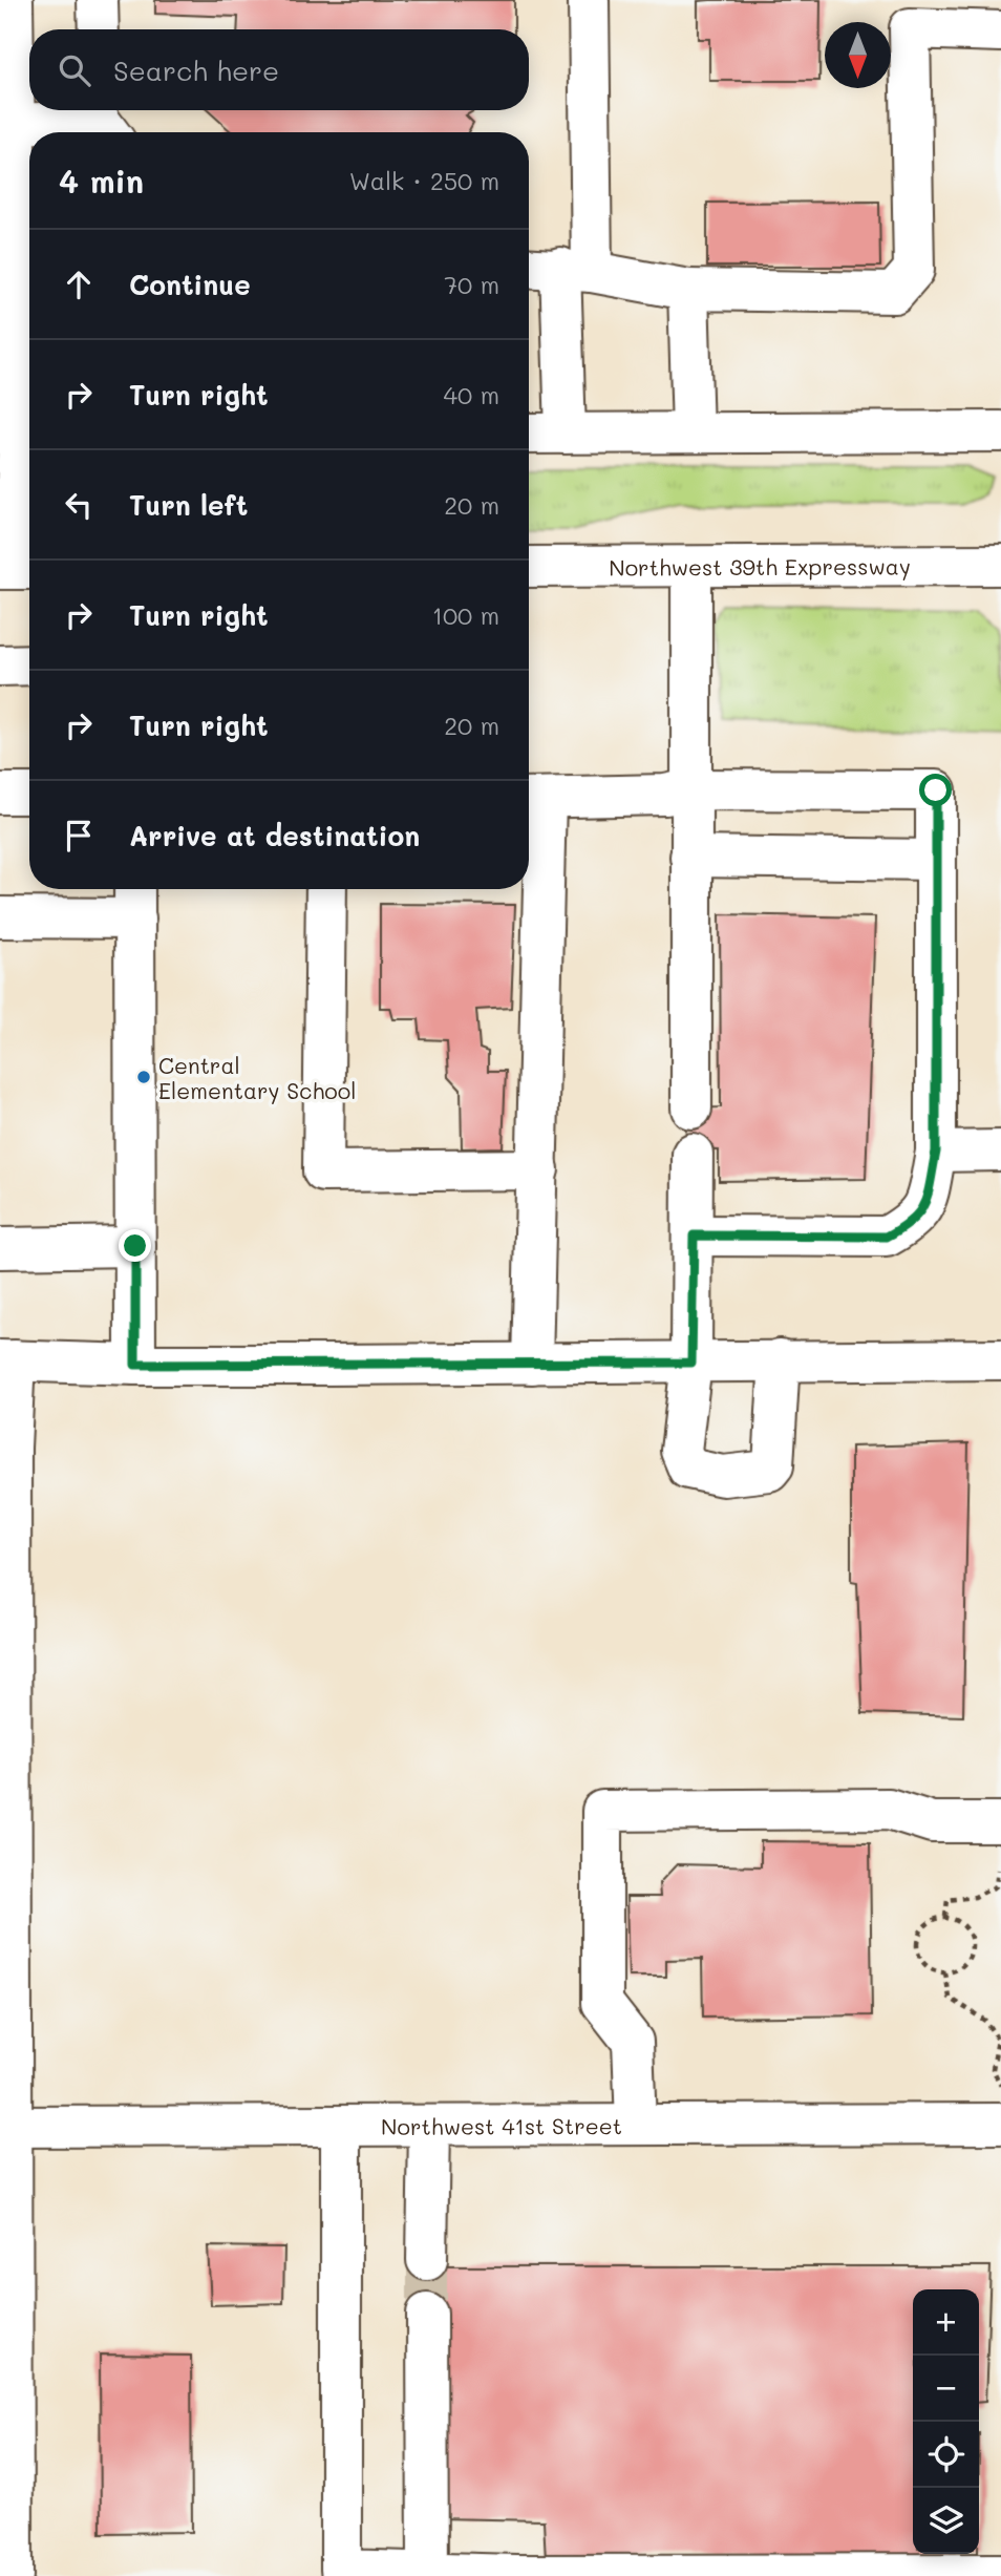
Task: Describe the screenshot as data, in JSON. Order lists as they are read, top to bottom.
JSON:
{
  "streets": {
    "main road": ["Northwest 39th Expressway", "Northwest 41st Street"]
  },
  "places": ["Central Elementary School"],
  "north": "bottom",
  "page": {
    "search": "Search here",
    "heading": ["4 min", "Walk · 250 m"],
    "list": [
      ["Continue", "70 m"],
      ["Turn right", "40 m"],
      ["Turn left", "20 m"],
      ["Turn right", "100 m"],
      ["Turn right", "20 m"],
      "Arrive at destination"
    ],
    "map_buttons": ["+", "−"]
  }
}
